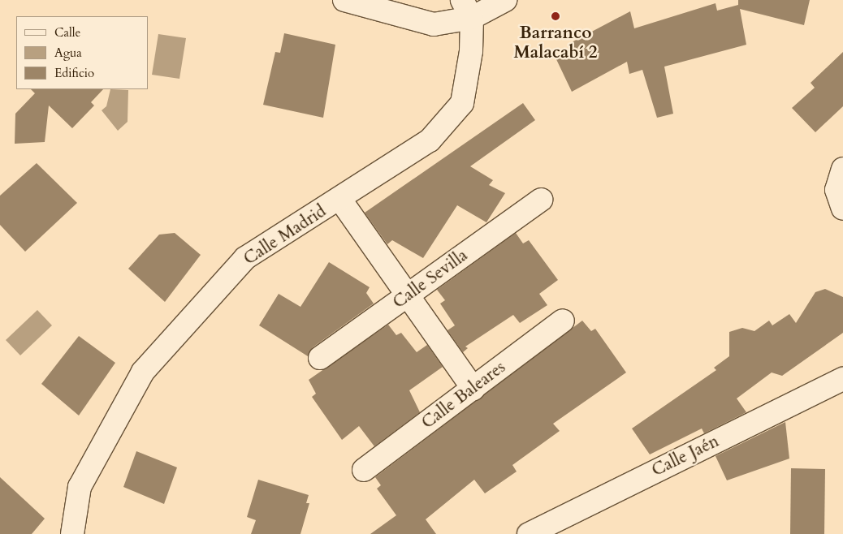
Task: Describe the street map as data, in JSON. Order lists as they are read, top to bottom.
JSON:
{
  "streets": {
    "street": [
      "Calle Madrid",
      "Calle Sevilla",
      "Calle Baleares",
      "Calle Jaén"
    ]
  },
  "places": ["Barranco Malacabí 2"],
  "legend": ["Calle", "Agua", "Edificio"]
}
